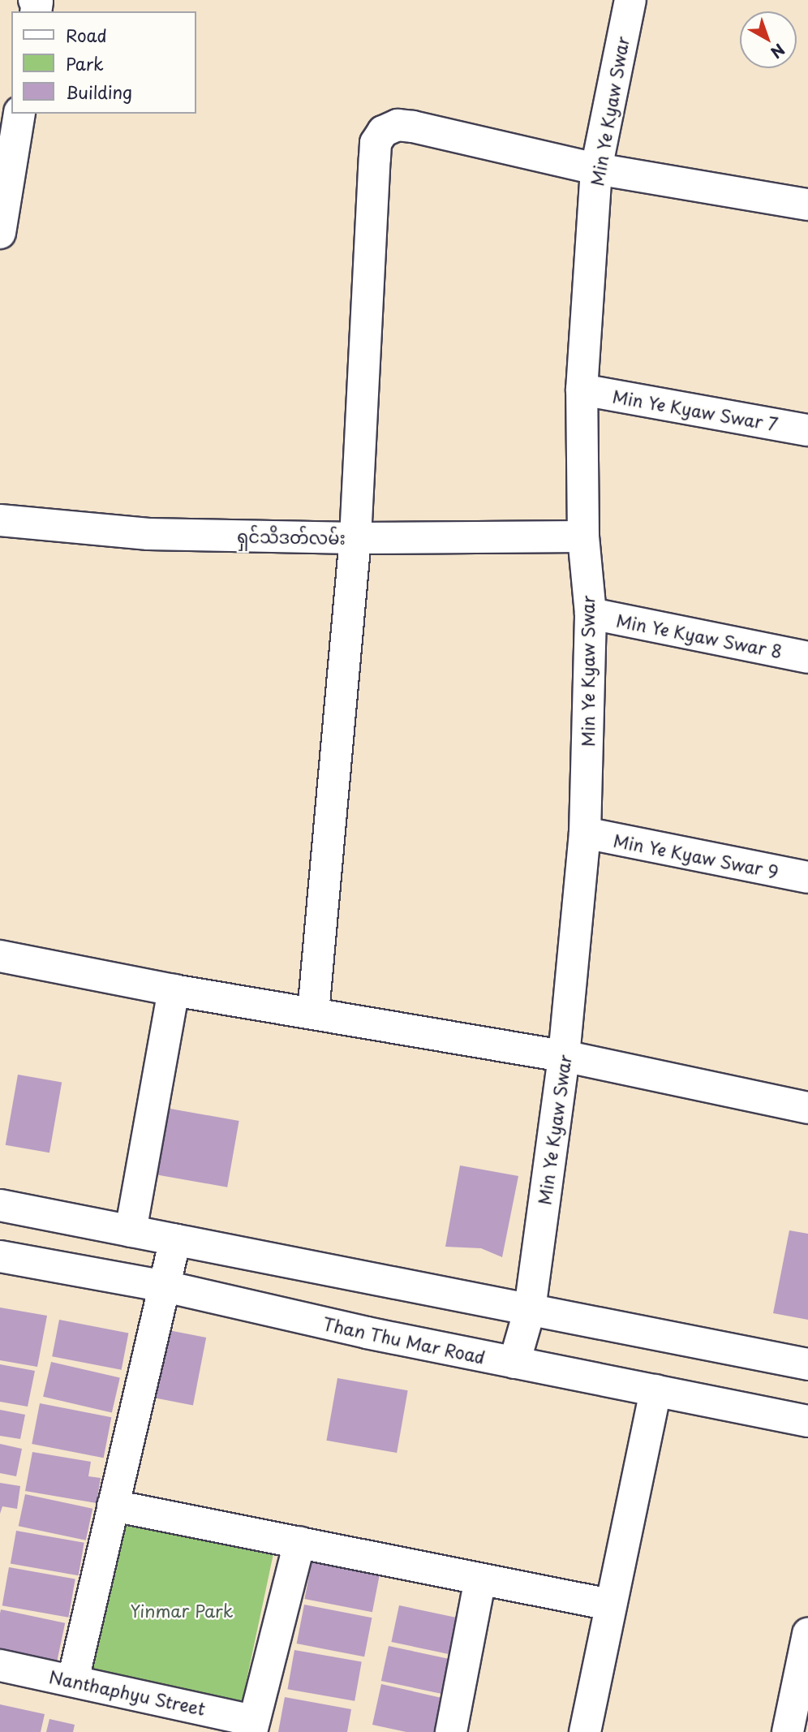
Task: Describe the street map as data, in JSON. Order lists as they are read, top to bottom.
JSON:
{
  "streets": {
    "street": [
      "Min Ye Kyaw Swar",
      "Min Ye Kyaw Swar 7",
      "ရှင်သိဒတ်လမ်း",
      "Min Ye Kyaw Swar 8",
      "Min Ye Kyaw Swar 9",
      "Than Thu Mar Road",
      "Nanthaphyu Street"
    ]
  },
  "crossings": [
    ["Min Ye Kyaw Swar", "Min Ye Kyaw Swar 7"],
    ["Min Ye Kyaw Swar", "ရှင်သိဒတ်လမ်း"],
    ["Min Ye Kyaw Swar", "Min Ye Kyaw Swar 8"],
    ["Min Ye Kyaw Swar", "Min Ye Kyaw Swar 9"],
    ["Min Ye Kyaw Swar", "Than Thu Mar Road"]
  ],
  "parks": ["Yinmar Park"],
  "legend": ["Road", "Park", "Building"],
  "north": "bottom right"
}
